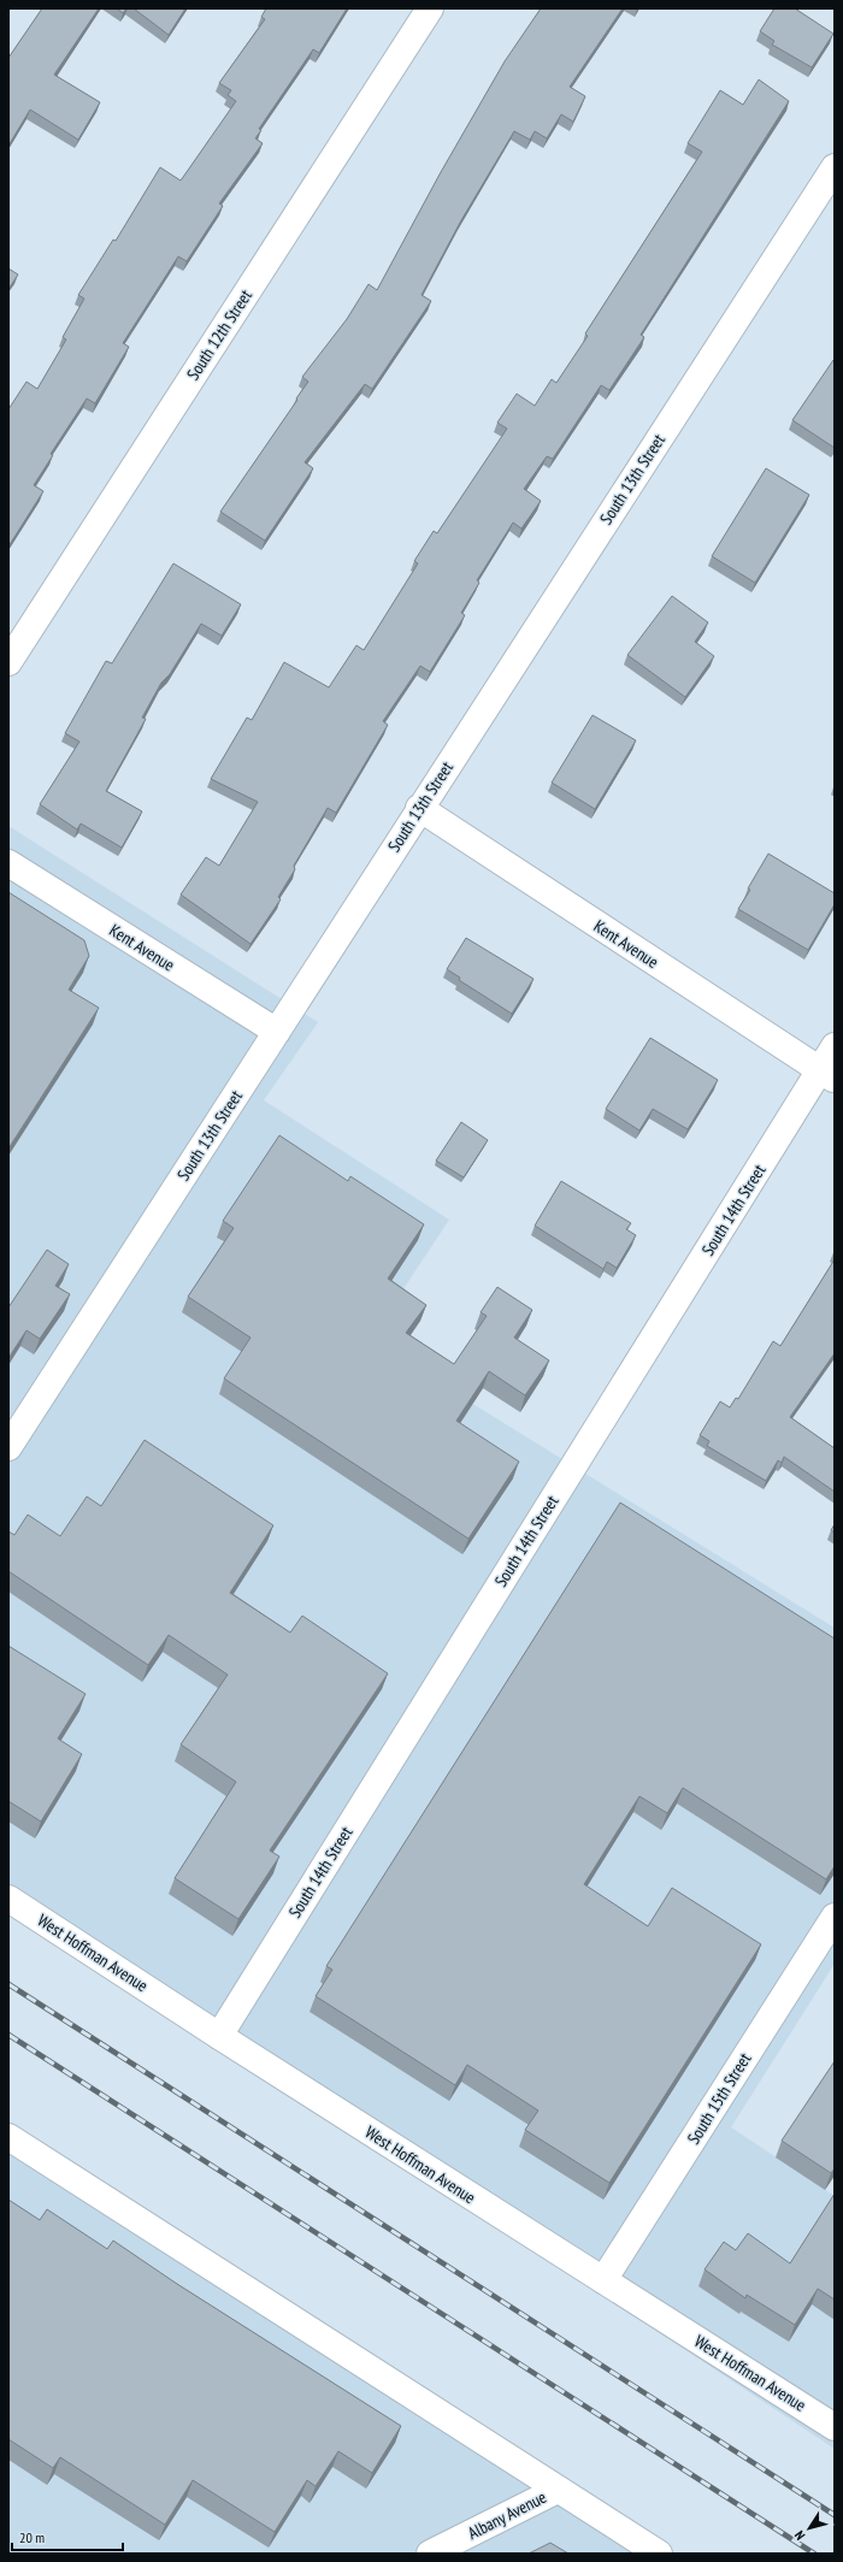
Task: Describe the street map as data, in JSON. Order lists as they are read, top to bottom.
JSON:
{
  "streets": {
    "street": [
      "South 12th Street",
      "South 13th Street",
      "Kent Avenue",
      "South 14th Street",
      "West Hoffman Avenue",
      "South 15th Street",
      "Albany Avenue"
    ]
  },
  "crossings": [
    ["South 13th Street", "Kent Avenue"],
    ["Kent Avenue", "South 14th Street"],
    ["South 14th Street", "West Hoffman Avenue"],
    ["West Hoffman Avenue", "South 15th Street"]
  ],
  "scale_bar": "20 m",
  "north": "bottom left"
}
